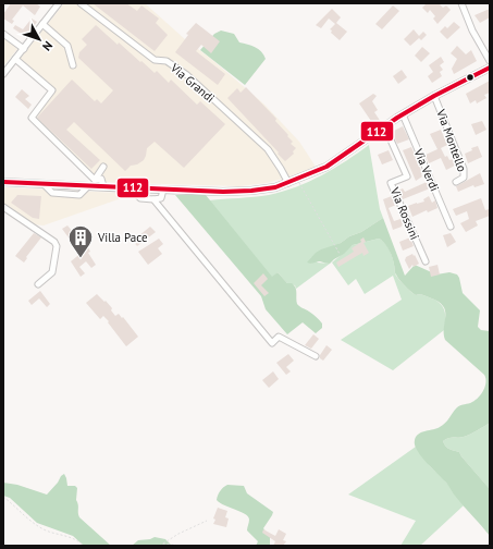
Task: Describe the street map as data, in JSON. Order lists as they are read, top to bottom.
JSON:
{
  "streets": {
    "main road": ["Via Montello"],
    "street": ["Via Grandi", "Via Verdi", "Via Rossini"]
  },
  "crossings": [
    ["Via Grandi", "Via Montello"],
    ["Via Montello", "Via Verdi"],
    ["Via Montello", "Via Rossini"]
  ],
  "places": {
    "building": ["Villa Pace"]
  },
  "lines": ["transit line 112"],
  "north": "bottom right"
}
